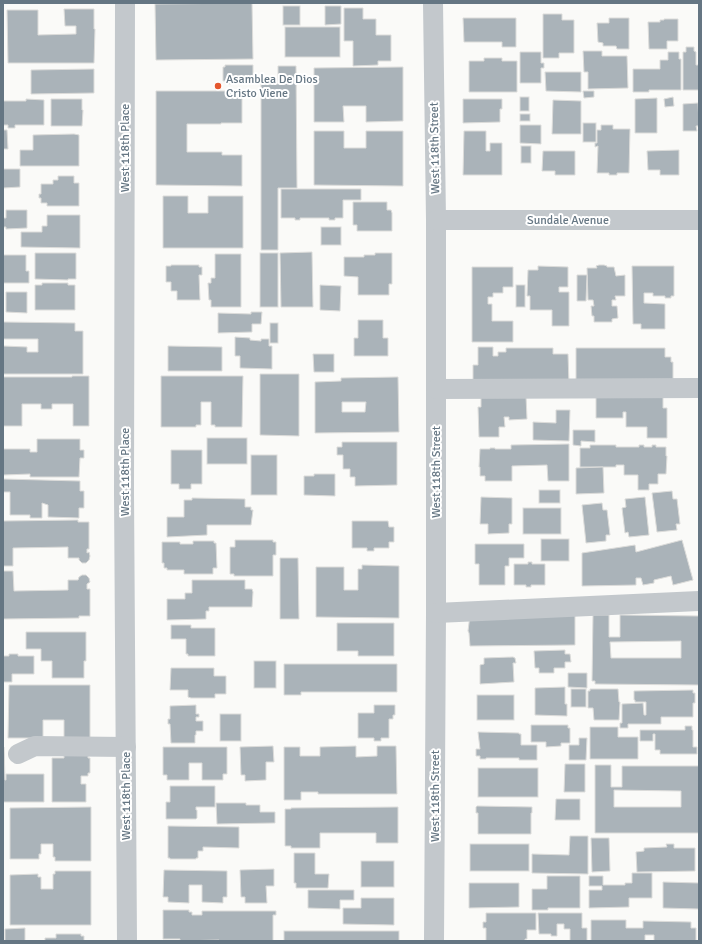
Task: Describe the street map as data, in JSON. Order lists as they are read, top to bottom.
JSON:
{
  "streets": {
    "street": ["West 118th Place", "West 118th Street", "Sundale Avenue"]
  },
  "crossings": [
    ["West 118th Street", "Sundale Avenue"]
  ],
  "places": ["Asamblea De Dios Cristo Viene"]
}
